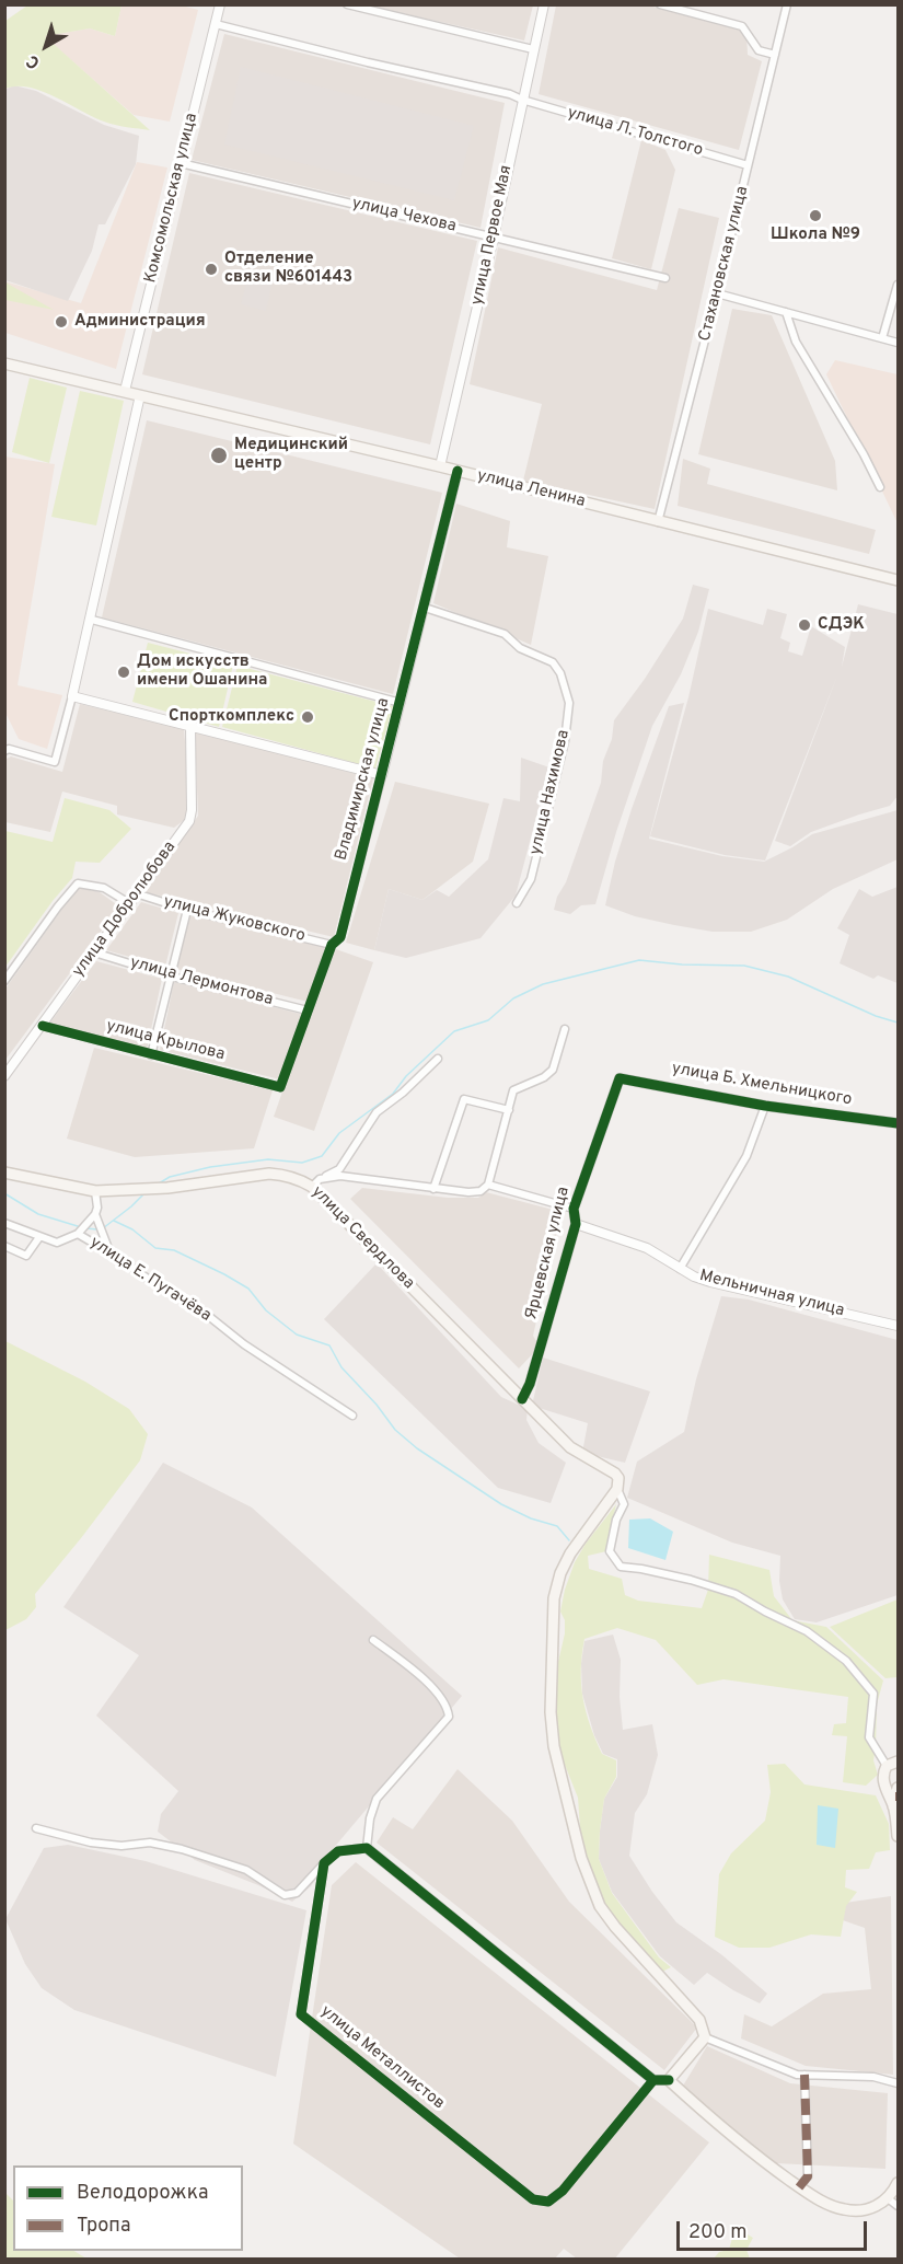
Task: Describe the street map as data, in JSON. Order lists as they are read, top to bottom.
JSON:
{
  "streets": {
    "main road": ["улица Ленина", "улица Свердлова"],
    "street": [
      "улица Л. Толстого",
      "Комсомольская улица",
      "улица Чехова",
      "улица Первое Мая",
      "Стахановская улица",
      "Владимирская улица",
      "улица Нахимова",
      "улица Добролюбова",
      "улица Жуковского",
      "улица Лермонтова",
      "улица Крылова",
      "улица Б. Хмельницкого",
      "Ярцевская улица",
      "улица Е. Пугачёва",
      "Мельничная улица",
      "улица Металлистов"
    ]
  },
  "crossings": [
    ["улица Л. Толстого", "Комсомольская улица"],
    ["улица Л. Толстого", "улица Первое Мая"],
    ["улица Л. Толстого", "Стахановская улица"],
    ["Комсомольская улица", "улица Чехова"],
    ["Комсомольская улица", "улица Ленина"],
    ["улица Чехова", "улица Первое Мая"],
    ["улица Первое Мая", "улица Ленина"],
    ["Стахановская улица", "улица Ленина"],
    ["улица Ленина", "Владимирская улица"],
    ["Владимирская улица", "улица Нахимова"],
    ["Владимирская улица", "улица Жуковского"],
    ["Владимирская улица", "улица Лермонтова"],
    ["Владимирская улица", "улица Крылова"],
    ["улица Добролюбова", "улица Жуковского"],
    ["улица Добролюбова", "улица Лермонтова"],
    ["улица Добролюбова", "улица Крылова"],
    ["улица Б. Хмельницкого", "Ярцевская улица"],
    ["улица Свердлова", "Ярцевская улица"],
    ["Ярцевская улица", "Мельничная улица"]
  ],
  "places": [
    "Школа №9",
    "Отделение связи №601443",
    "Администрация",
    "Медицинский центр",
    "СДЭК",
    "Дом искусств имени Ошанина",
    "Спорткомплекс"
  ],
  "legend": ["Велодорожка", "Тропа"],
  "scale_bar": "200 m",
  "north": "bottom left"
}
